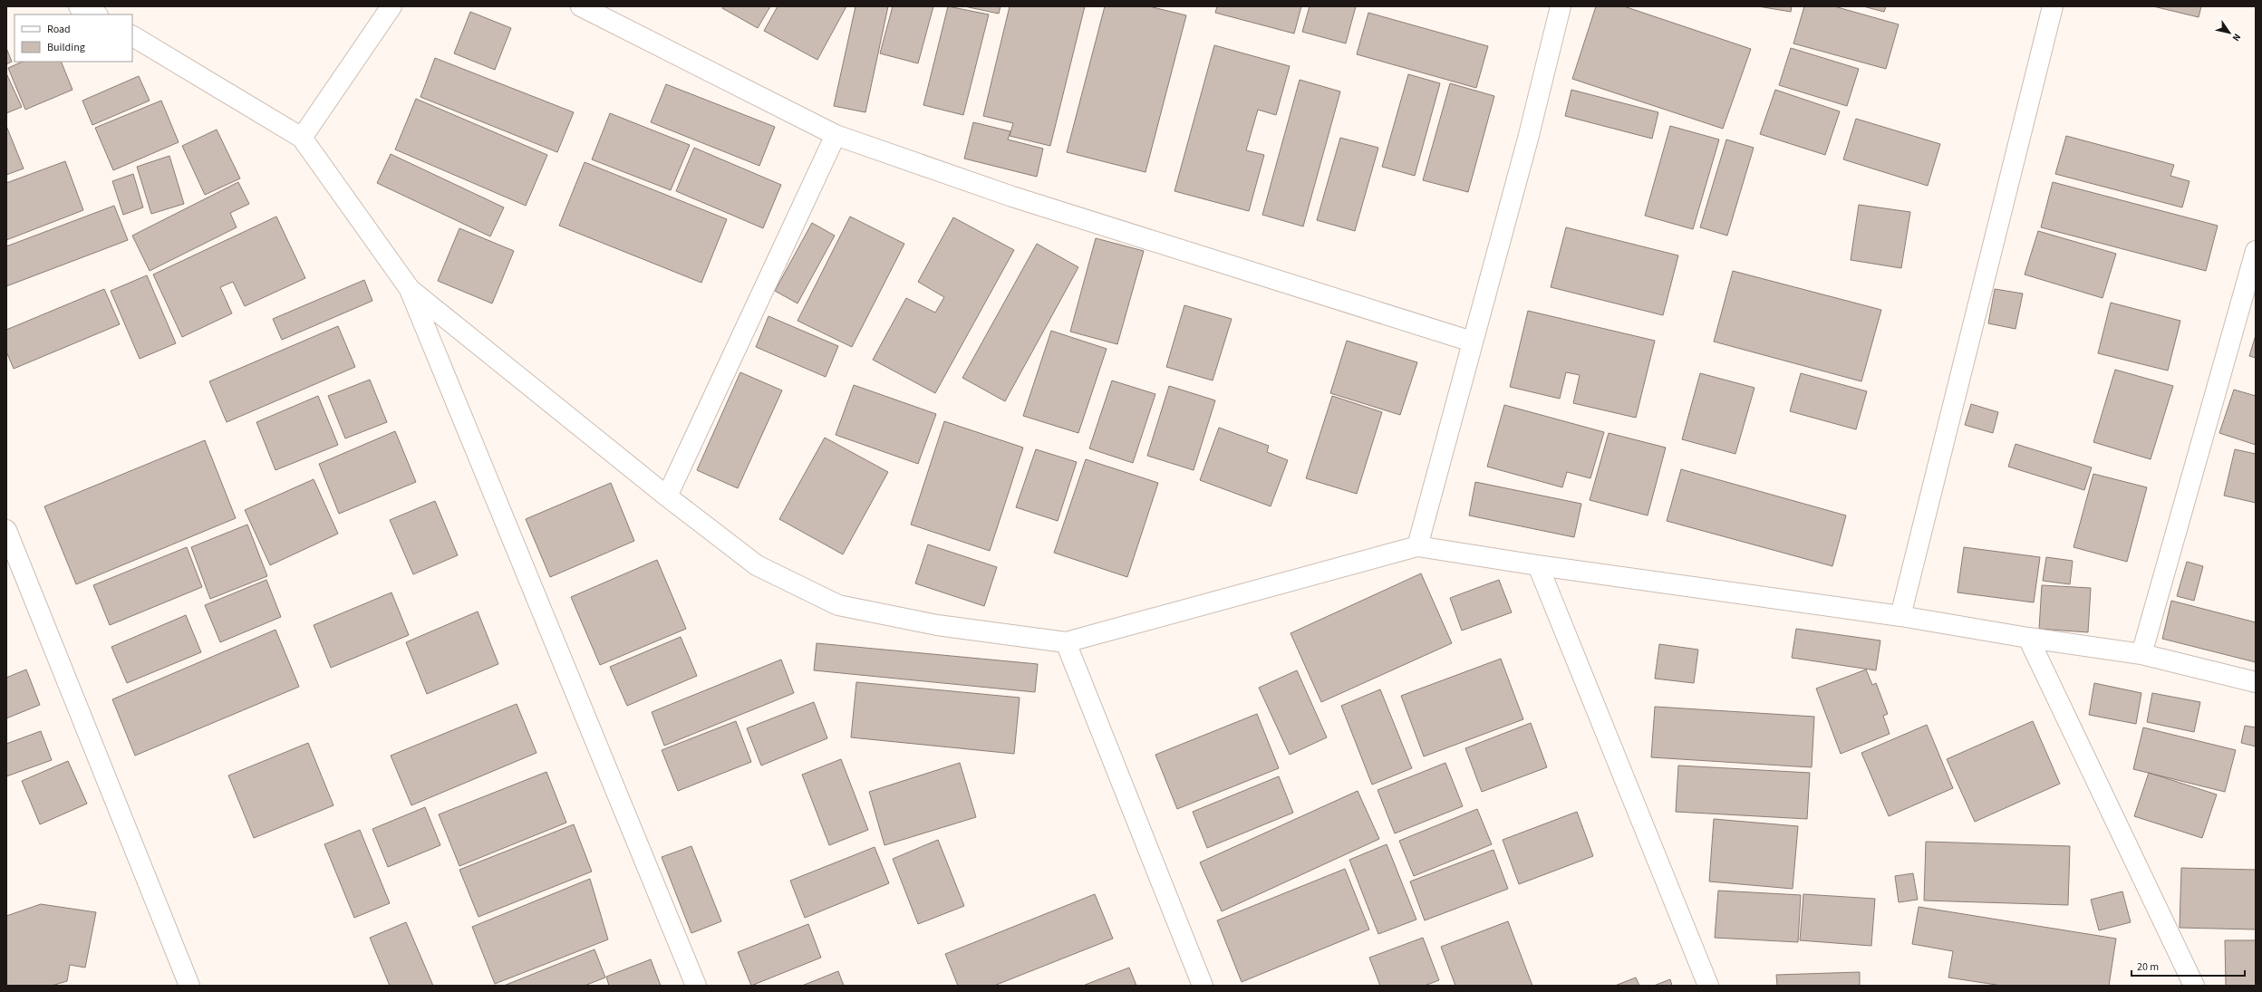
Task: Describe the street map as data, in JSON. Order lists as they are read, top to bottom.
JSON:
{
  "legend": ["Road", "Building"],
  "scale_bar": "20 m",
  "north": "bottom right"
}
